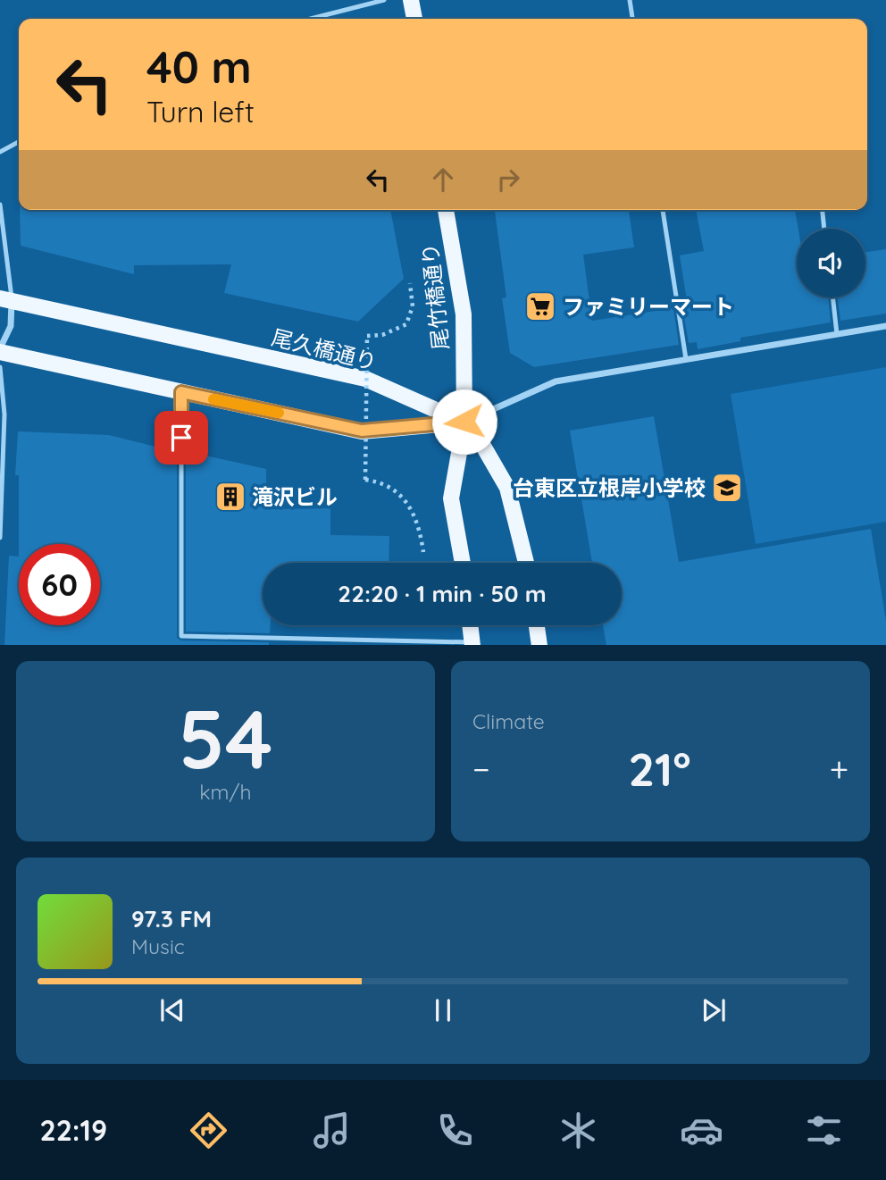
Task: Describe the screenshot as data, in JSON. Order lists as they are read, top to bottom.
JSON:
{
  "streets": {
    "main road": ["尾竹橋通り", "尾久橋通り"]
  },
  "crossings": [
    ["尾竹橋通り", "尾久橋通り"]
  ],
  "places": {
    "supermarket": ["ファミリーマート"],
    "school or university": ["台東区立根岸小学校"],
    "building": ["滝沢ビル"]
  },
  "page": {
    "turn": ["40 m", "Turn left"],
    "limit": "60",
    "trip": "22:20 · 1 min · 50 m",
    "tile": [
      ["54", "km/h"],
      "Climate"
    ],
    "heat": ["−", "21°", "+"],
    "song": ["97.3 FM", "Music"],
    "tabs": "22:19"
  }
}
